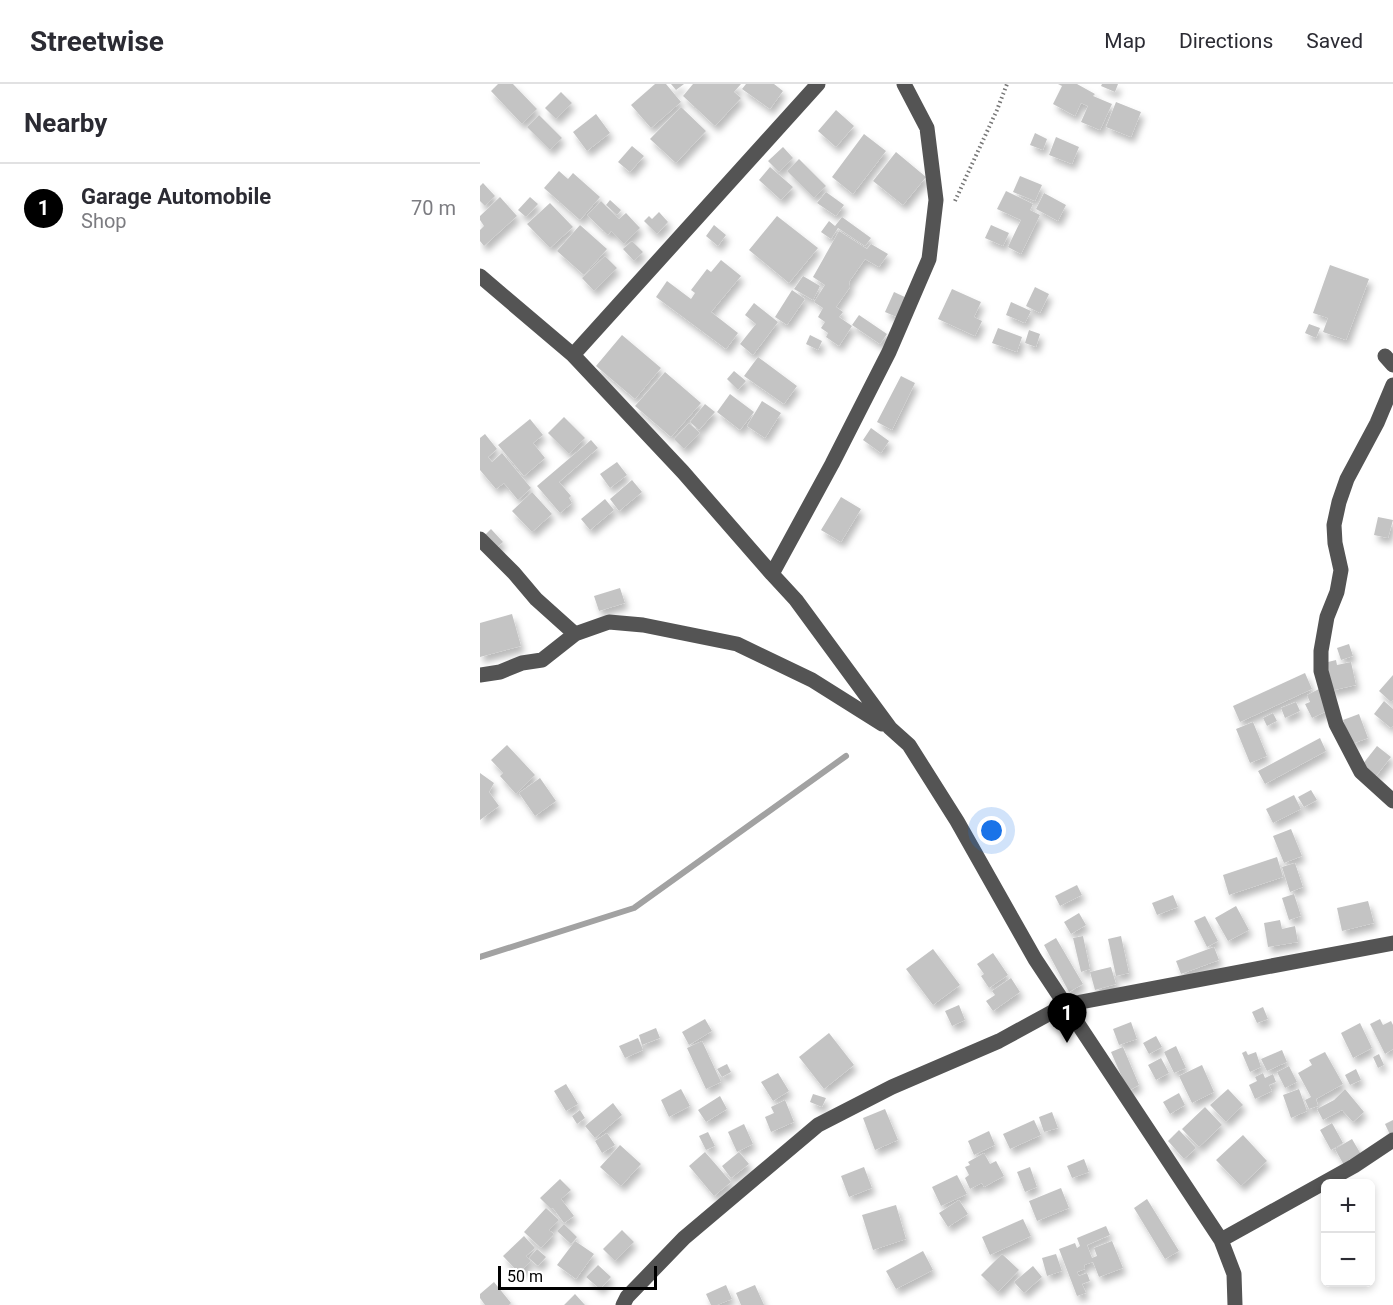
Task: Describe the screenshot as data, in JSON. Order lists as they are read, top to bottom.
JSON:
{
  "scale_bar": "50 m",
  "page": {
    "header": "Streetwise",
    "nav": ["Map", "Directions", "Saved"],
    "heading": "Nearby",
    "list": [
      {
        "mark": "1",
        "name": "Garage Automobile",
        "note": "Shop",
        "value": "70 m"
      }
    ],
    "pins": "1",
    "map_buttons": ["+", "−"],
    "scale": "50 m"
  }
}
